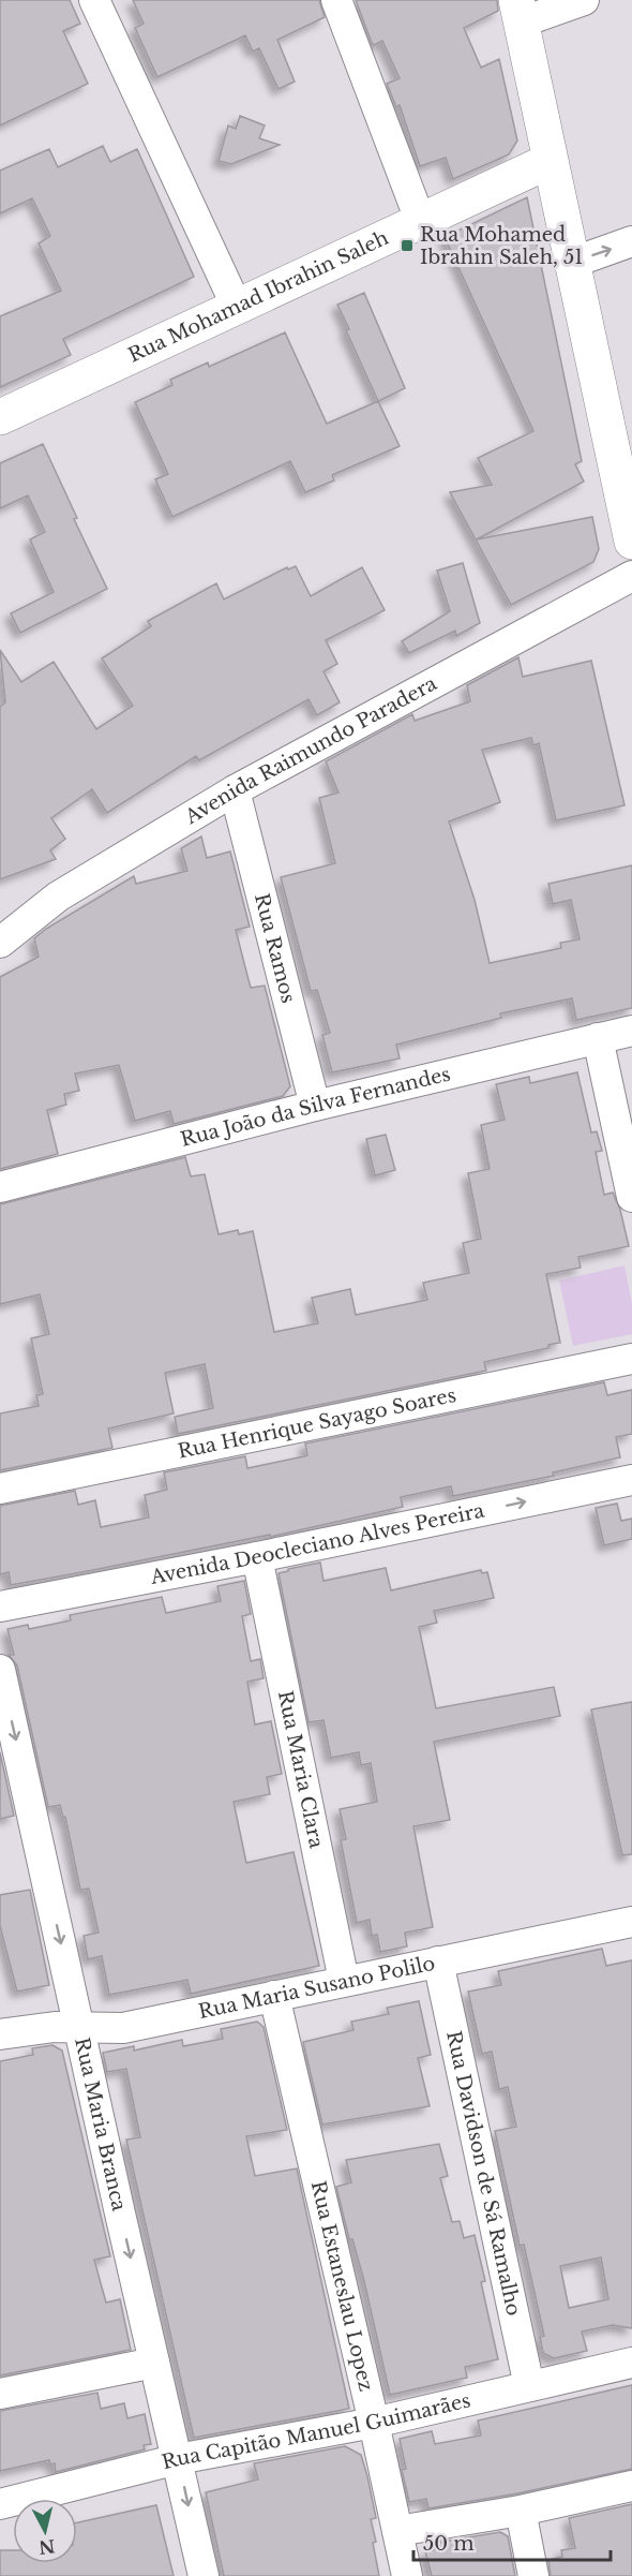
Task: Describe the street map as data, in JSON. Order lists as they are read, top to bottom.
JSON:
{
  "streets": {
    "street": [
      "Rua Mohamad Ibrahin Saleh",
      "Avenida Raimundo Paradera",
      "Rua Ramos",
      "Rua João da Silva Fernandes",
      "Rua Henrique Sayago Soares",
      "Avenida Deocleciano Alves Pereira",
      "Rua Maria Clara",
      "Rua Maria Susano Polilo",
      "Rua Maria Branca",
      "Rua Davidson de Sá Ramalho",
      "Rua Estaneslau Lopez",
      "Rua Capitão Manuel Guimarães"
    ]
  },
  "crossings": [
    ["Avenida Raimundo Paradera", "Rua Ramos"],
    ["Rua Ramos", "Rua João da Silva Fernandes"],
    ["Avenida Deocleciano Alves Pereira", "Rua Maria Clara"],
    ["Rua Maria Clara", "Rua Maria Susano Polilo"],
    ["Rua Maria Susano Polilo", "Rua Maria Branca"],
    ["Rua Maria Susano Polilo", "Rua Davidson de Sá Ramalho"],
    ["Rua Maria Susano Polilo", "Rua Estaneslau Lopez"],
    ["Rua Maria Branca", "Rua Capitão Manuel Guimarães"],
    ["Rua Davidson de Sá Ramalho", "Rua Capitão Manuel Guimarães"],
    ["Rua Estaneslau Lopez", "Rua Capitão Manuel Guimarães"]
  ],
  "one_way": ["Avenida Deocleciano Alves Pereira", "Rua Maria Branca"],
  "places": {
    "transit": ["Rua Mohamed Ibrahin Saleh, 51"]
  },
  "scale_bar": "50 m",
  "north": "bottom"
}
